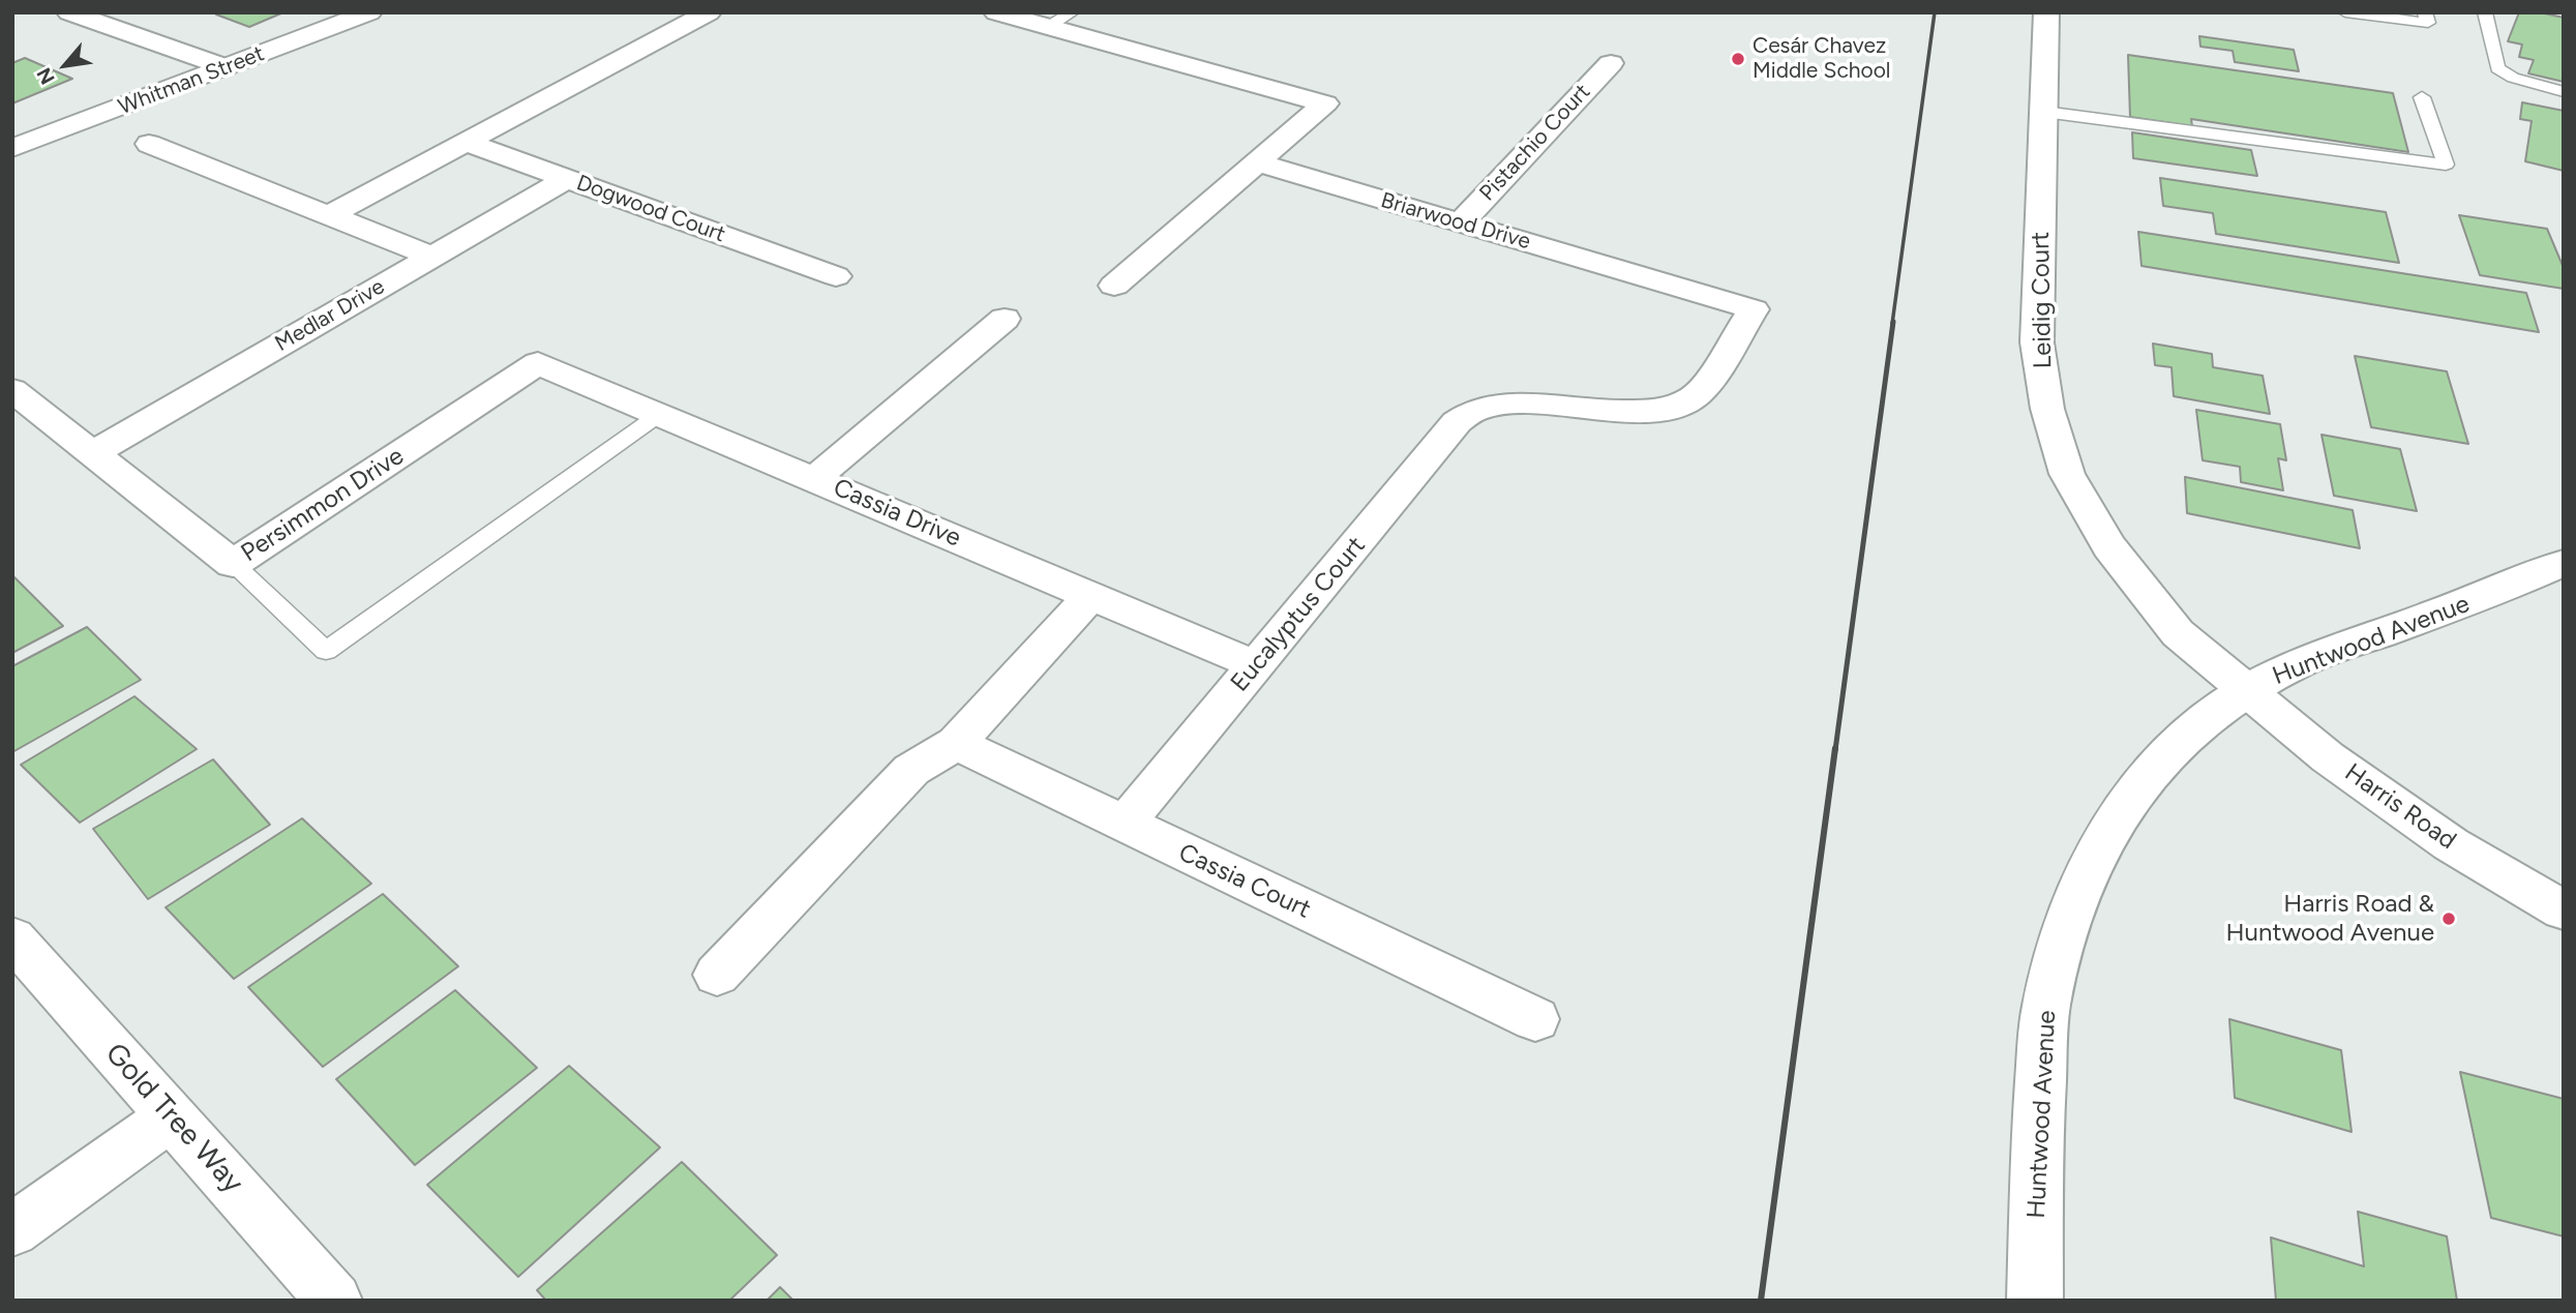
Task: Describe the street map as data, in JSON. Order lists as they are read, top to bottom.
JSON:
{
  "streets": {
    "street": [
      "Whitman Street",
      "Pistachio Court",
      "Dogwood Court",
      "Briarwood Drive",
      "Leidig Court",
      "Medlar Drive",
      "Persimmon Drive",
      "Cassia Drive",
      "Eucalyptus Court",
      "Huntwood Avenue",
      "Harris Road",
      "Cassia Court",
      "Gold Tree Way"
    ]
  },
  "crossings": [
    ["Pistachio Court", "Briarwood Drive"],
    ["Dogwood Court", "Medlar Drive"],
    ["Briarwood Drive", "Eucalyptus Court"],
    ["Leidig Court", "Huntwood Avenue"],
    ["Leidig Court", "Harris Road"],
    ["Medlar Drive", "Persimmon Drive"],
    ["Persimmon Drive", "Cassia Drive"],
    ["Cassia Drive", "Eucalyptus Court"],
    ["Eucalyptus Court", "Cassia Court"],
    ["Huntwood Avenue", "Harris Road"]
  ],
  "places": ["Cesár Chavez Middle School", "Harris Road & Huntwood Avenue"],
  "north": "bottom left"
}
